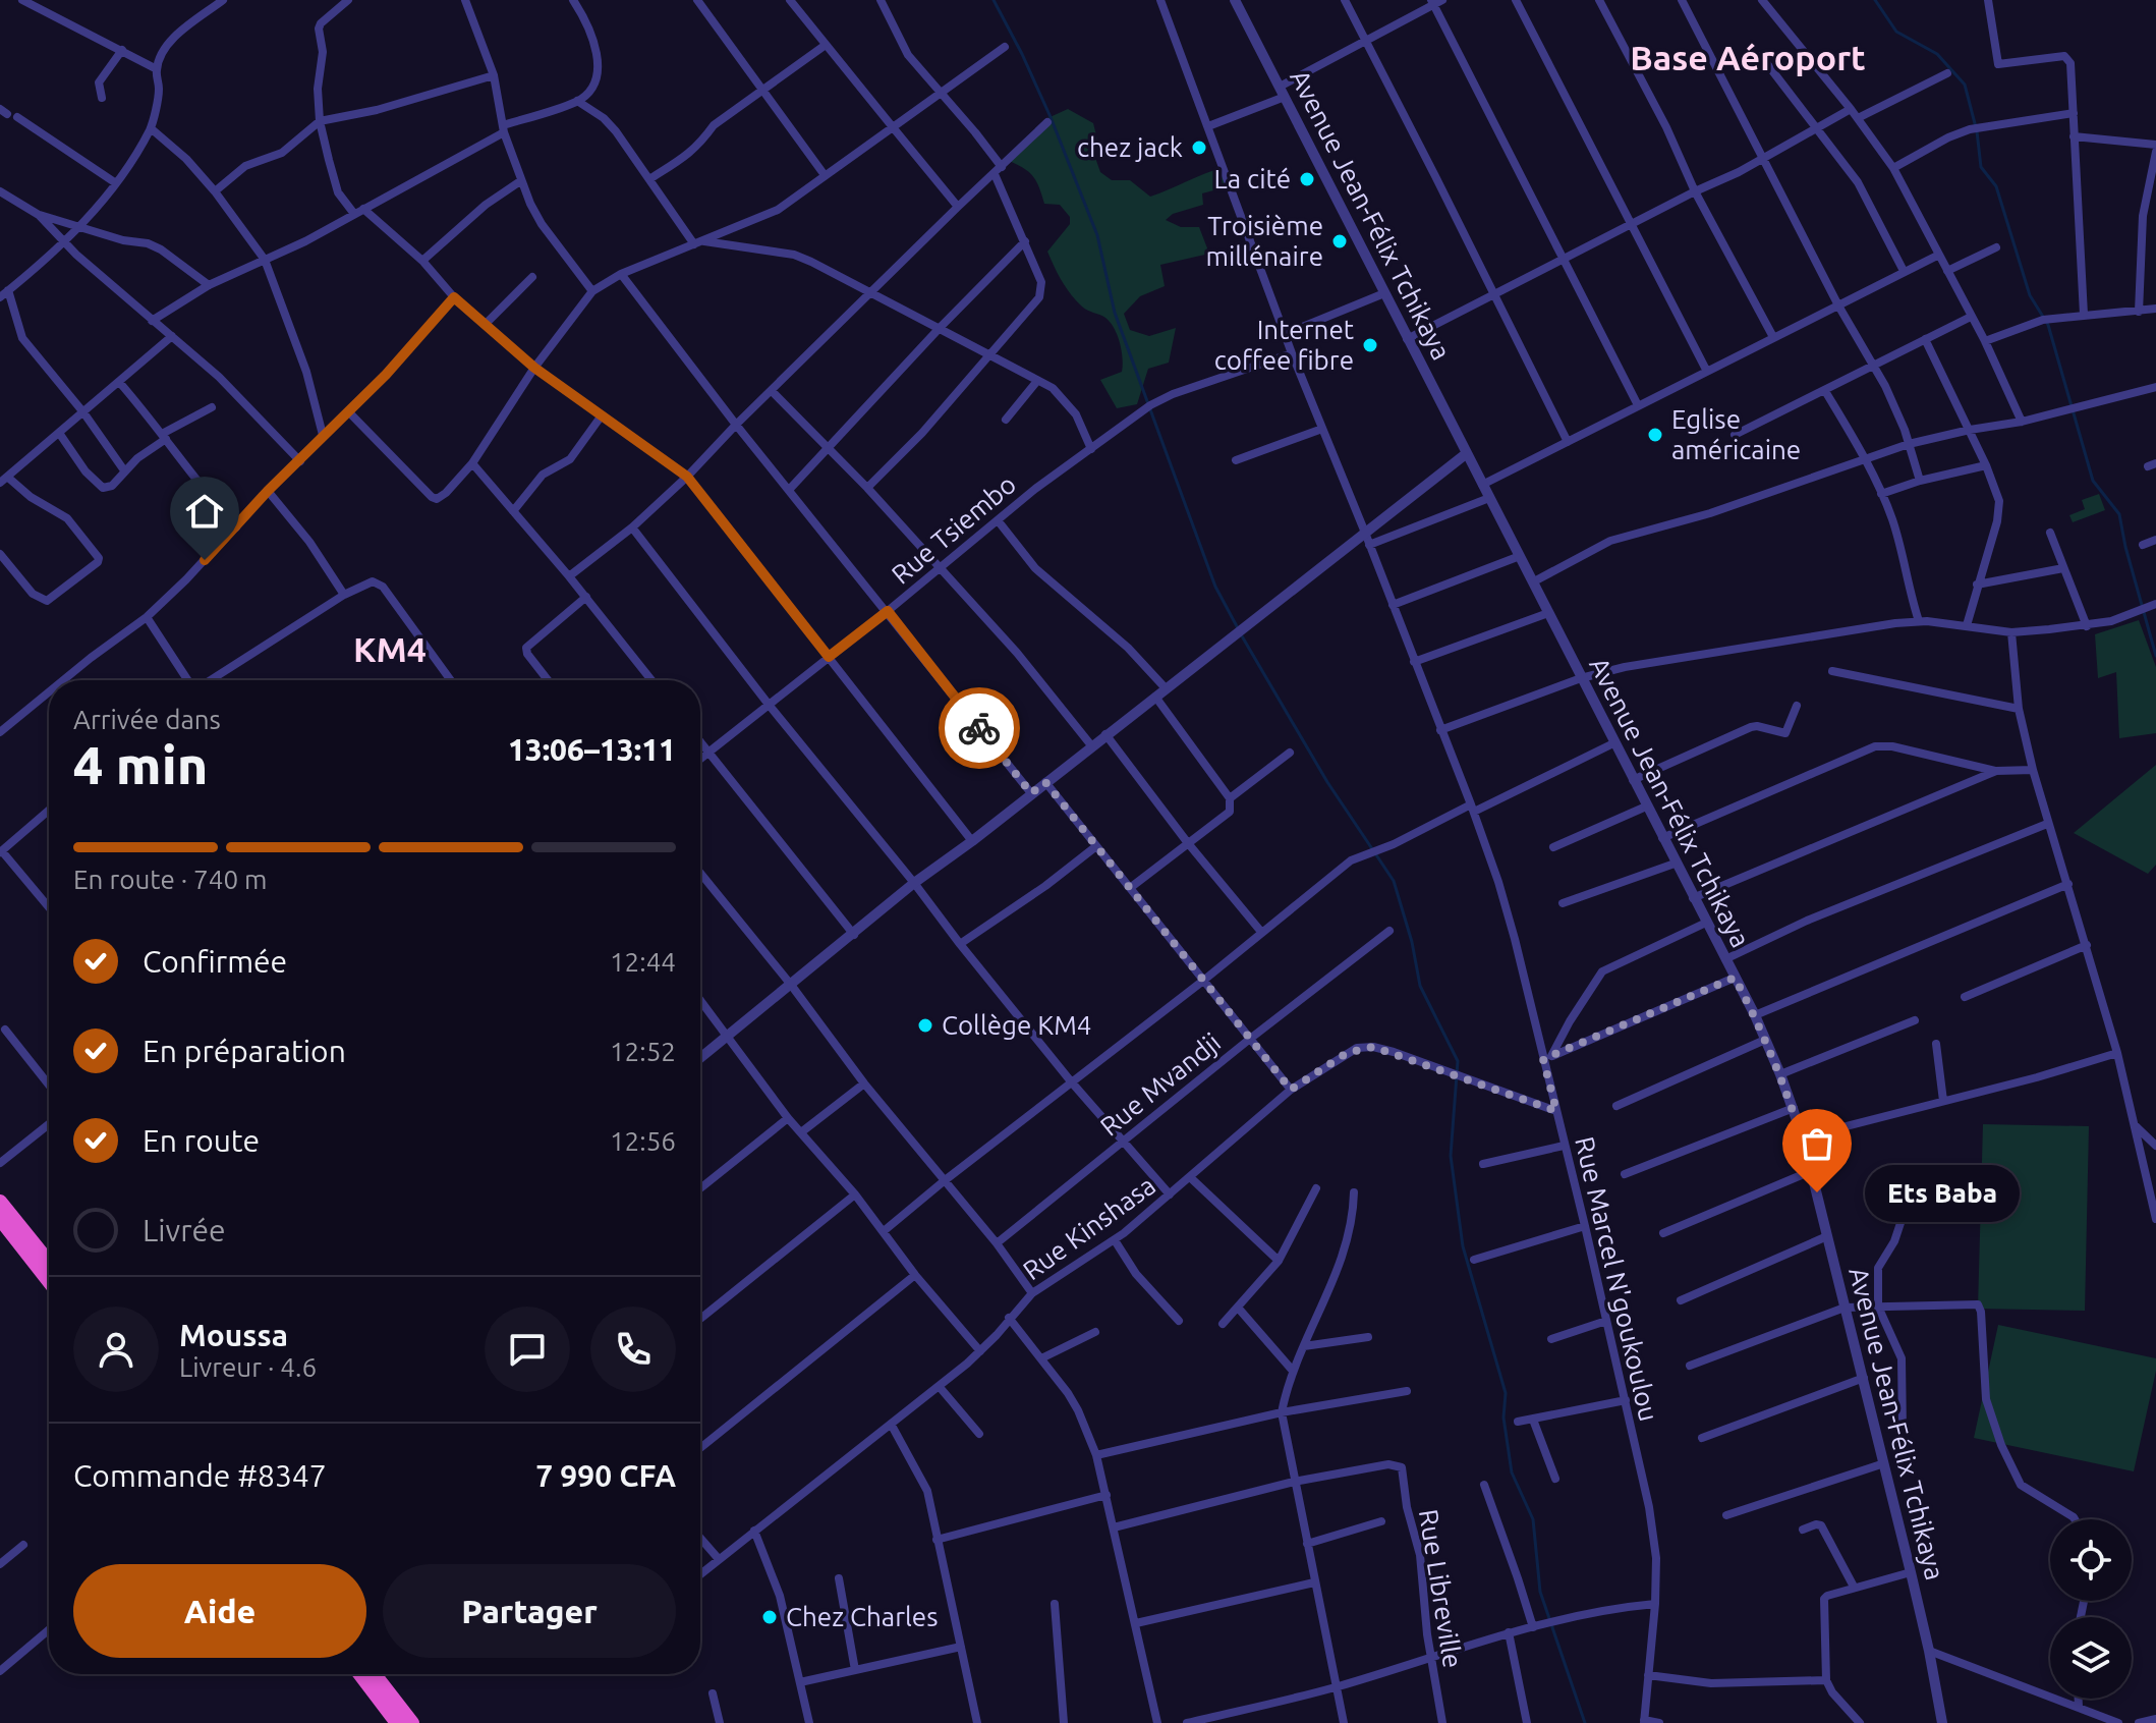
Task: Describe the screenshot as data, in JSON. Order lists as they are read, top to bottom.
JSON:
{
  "streets": {
    "street": [
      "Avenue Jean-Félix Tchikaya",
      "Rue Tsiembo",
      "Rue Mvandji",
      "Rue Kinshasa",
      "Rue Marcel N'goukoulou",
      "Rue Libreville"
    ]
  },
  "crossings": [
    ["Rue Tsiembo", "Rue Marcel N'goukoulou"],
    ["Rue Kinshasa", "Rue Marcel N'goukoulou"]
  ],
  "districts": ["Base Aéroport", "KM4"],
  "places": [
    "chez jack",
    "La cité",
    "Troisième millénaire",
    "Internet coffee fibre",
    "Eglise américaine",
    "Collège KM4",
    "Ets Baba",
    "Chez Charles"
  ],
  "page": {
    "heading": ["4 min", "Arrivée dans", "13:06–13:11"],
    "panel": [
      "Moussa",
      "Livreur · 4.6",
      "Commande #8347",
      "7 990 CFA"
    ],
    "bar": "En route · 740 m",
    "list": [
      ["Confirmée", "12:44"],
      ["En préparation", "12:52"],
      ["En route", "12:56"],
      "Livrée"
    ],
    "bubble": "Ets Baba",
    "buttons": ["Aide", "Partager"]
  }
}
